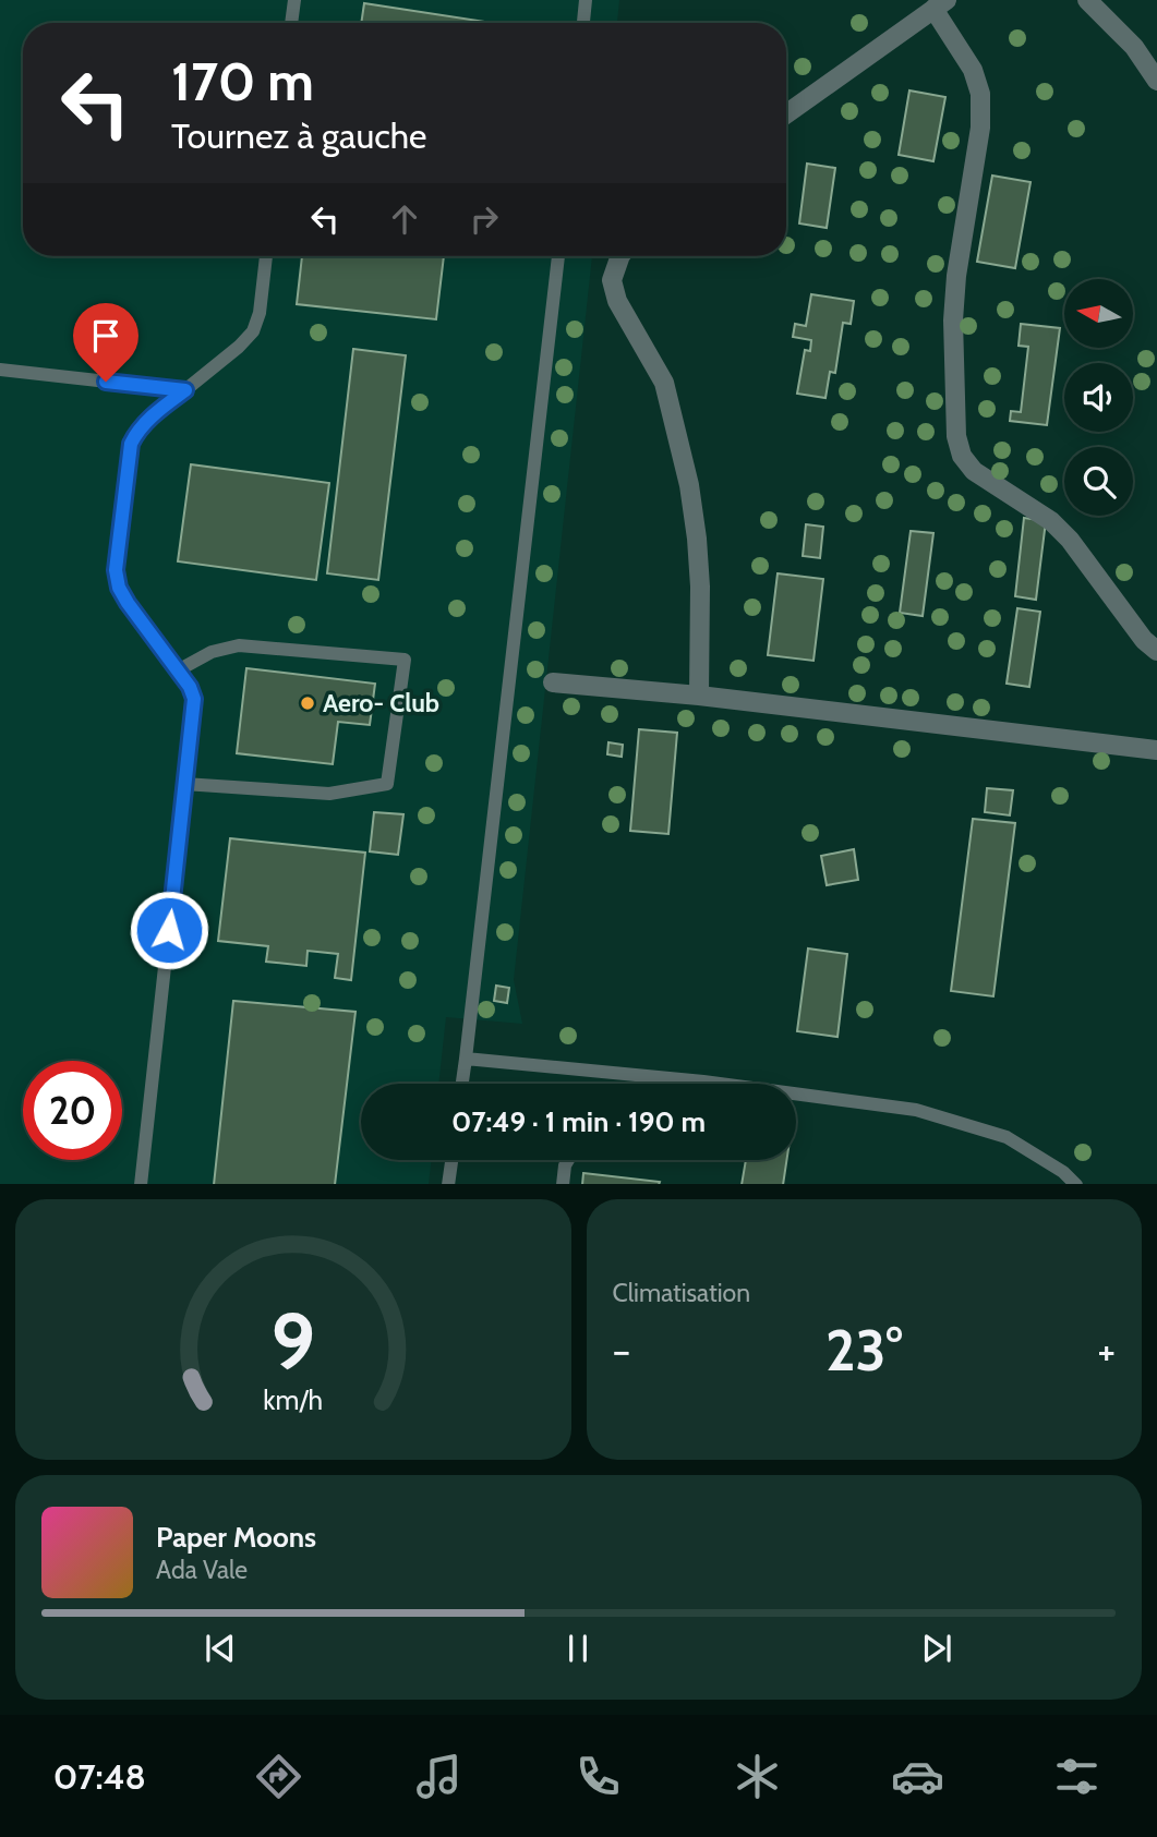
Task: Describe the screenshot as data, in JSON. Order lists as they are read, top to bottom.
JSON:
{
  "places": ["Aero- Club"],
  "north": "left",
  "page": {
    "turn": ["170 m", "Tournez à gauche"],
    "limit": "20",
    "trip": "07:49 · 1 min · 190 m",
    "tile": "Climatisation",
    "heat": ["−", "23°", "+"],
    "song": ["Paper Moons", "Ada Vale"],
    "tabs": "07:48",
    "gauge": ["9", "km/h"]
  }
}
